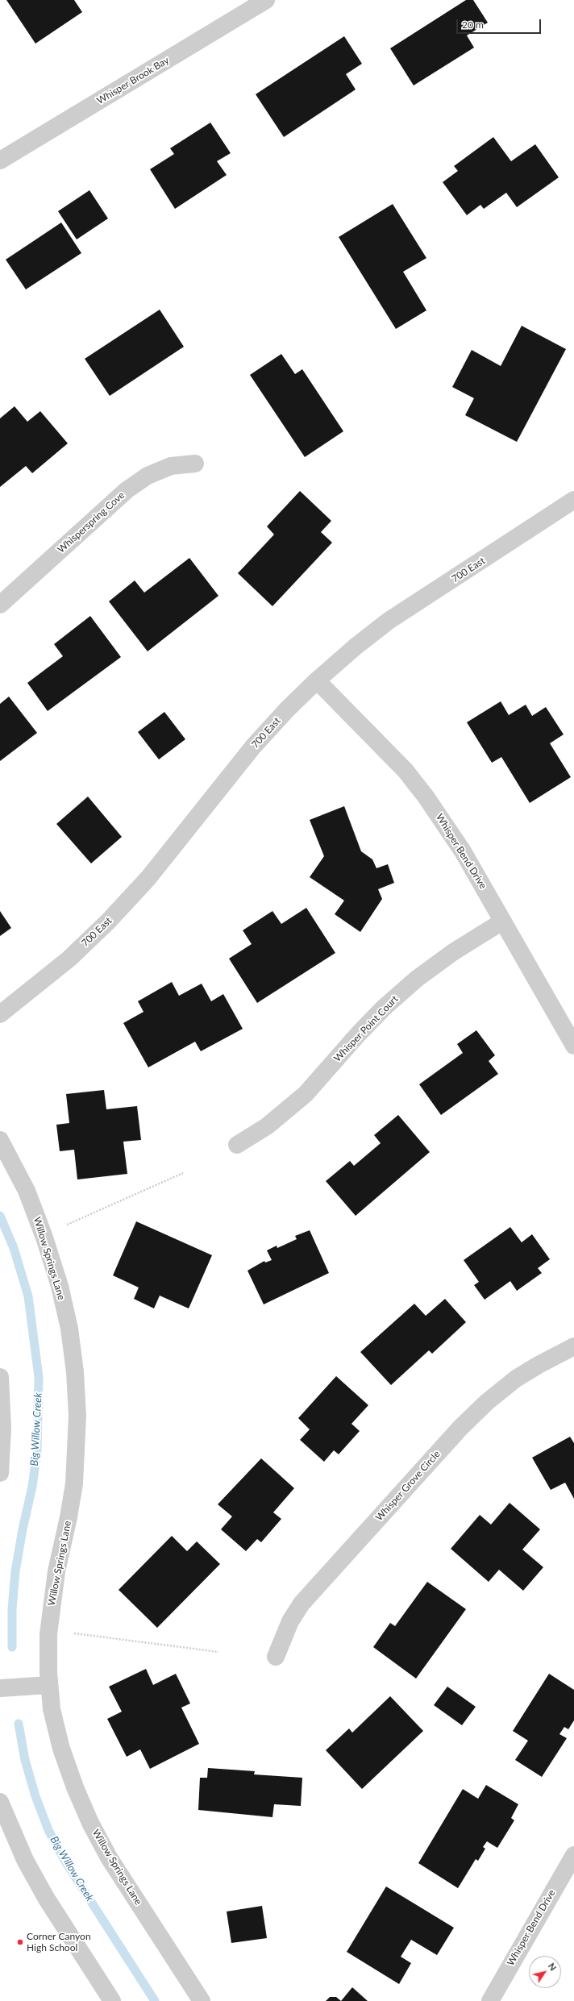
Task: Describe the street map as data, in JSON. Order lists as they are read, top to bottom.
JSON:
{
  "streets": {
    "street": [
      "Whisper Brook Bay",
      "Whisperspring Cove",
      "700 East",
      "Whisper Bend Drive",
      "Whisper Point Court",
      "Willow Springs Lane",
      "Whisper Grove Circle"
    ]
  },
  "crossings": [
    ["700 East", "Whisper Bend Drive"],
    ["Whisper Bend Drive", "Whisper Point Court"]
  ],
  "water": ["Big Willow Creek"],
  "places": ["Corner Canyon High School"],
  "scale_bar": "20 m",
  "north": "top right"
}
